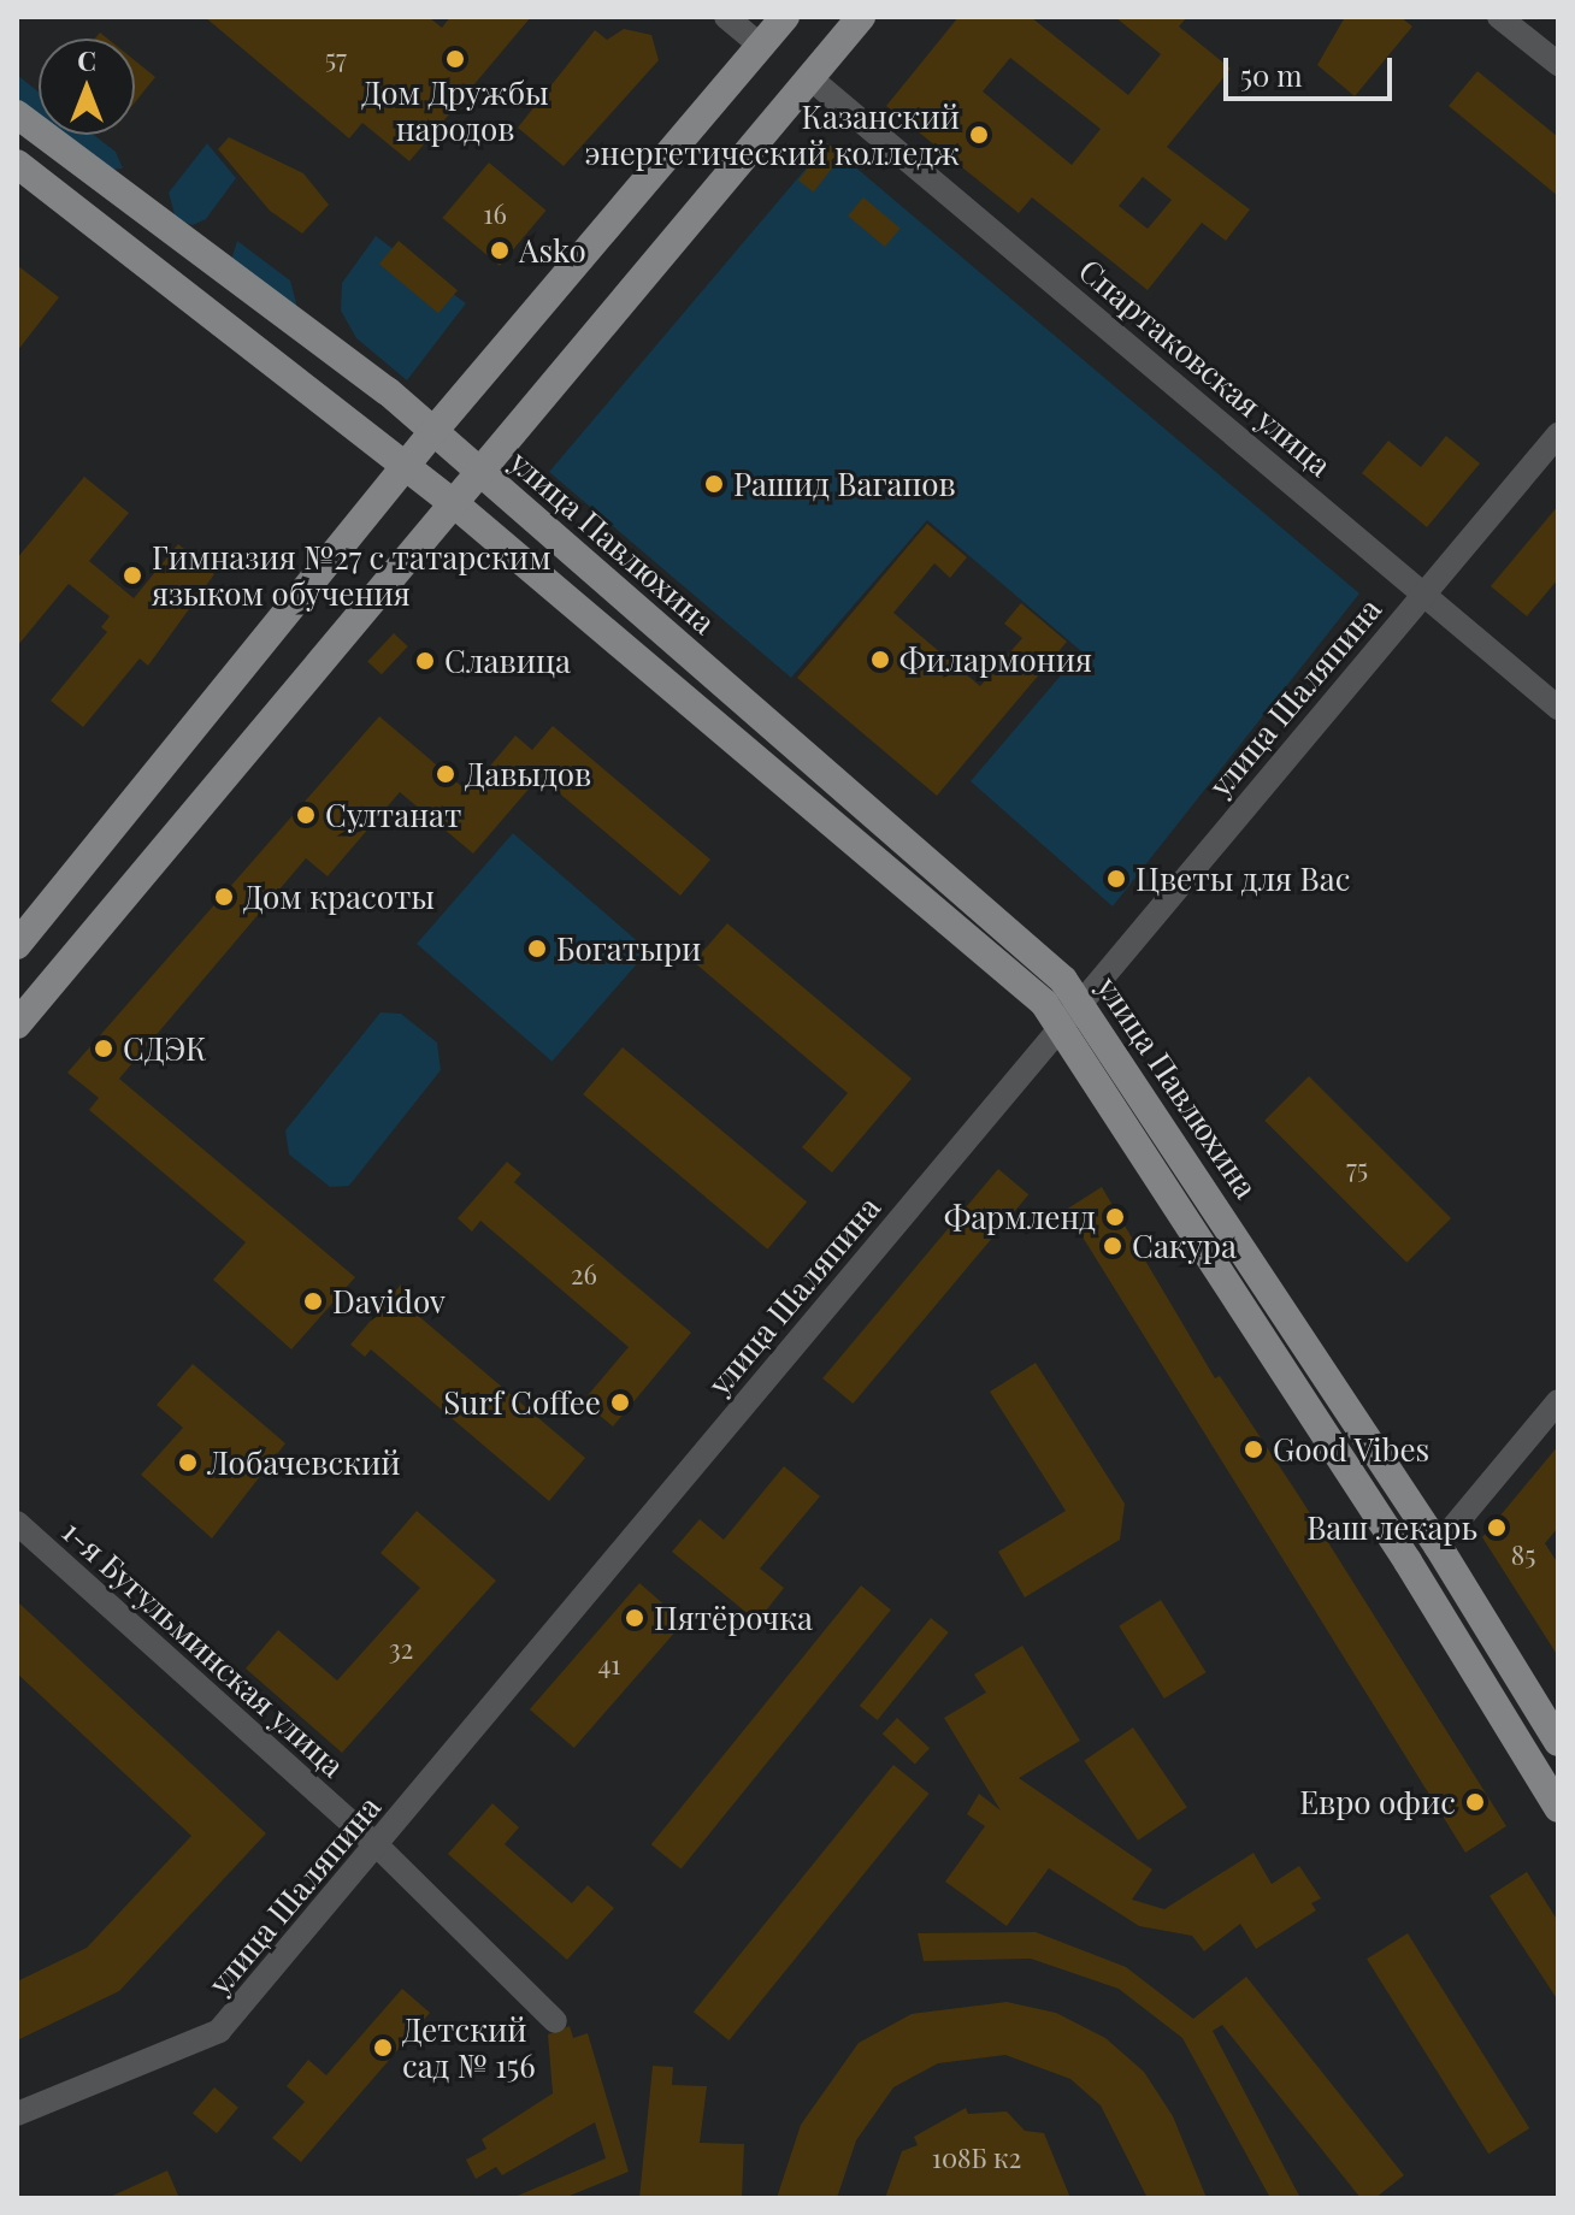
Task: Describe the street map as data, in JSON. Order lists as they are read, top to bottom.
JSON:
{
  "streets": {
    "main road": ["улица Павлюхина"],
    "street": ["Спартаковская улица", "улица Шаляпина", "1-я Бугульминская улица"]
  },
  "crossings": [
    ["Спартаковская улица", "улица Шаляпина"],
    ["улица Павлюхина", "улица Шаляпина"],
    ["улица Шаляпина", "1-я Бугульминская улица"]
  ],
  "places": [
    "Дом Дружбы народов",
    "Казанский энергетический колледж",
    "Asko",
    "Рашид Вагапов",
    "Гимназия №27 с татарским языком обучения",
    "Филармония",
    "Славица",
    "Давыдов",
    "Султанат",
    "Цветы для Вас",
    "Дом красоты",
    "Богатыри",
    "СДЭК",
    "Фармленд",
    "Сакура",
    "Davidov",
    "Surf Coffee",
    "Good Vibes",
    "Лобачевский",
    "Ваш лекарь",
    "Пятёрочка",
    "Евро офис",
    "Детский сад № 156"
  ],
  "house_numbers": [
    "57",
    "16",
    "75",
    "26",
    "85",
    "32",
    "41",
    "108Б к2"
  ],
  "scale_bar": "50 m",
  "north": "top"
}
